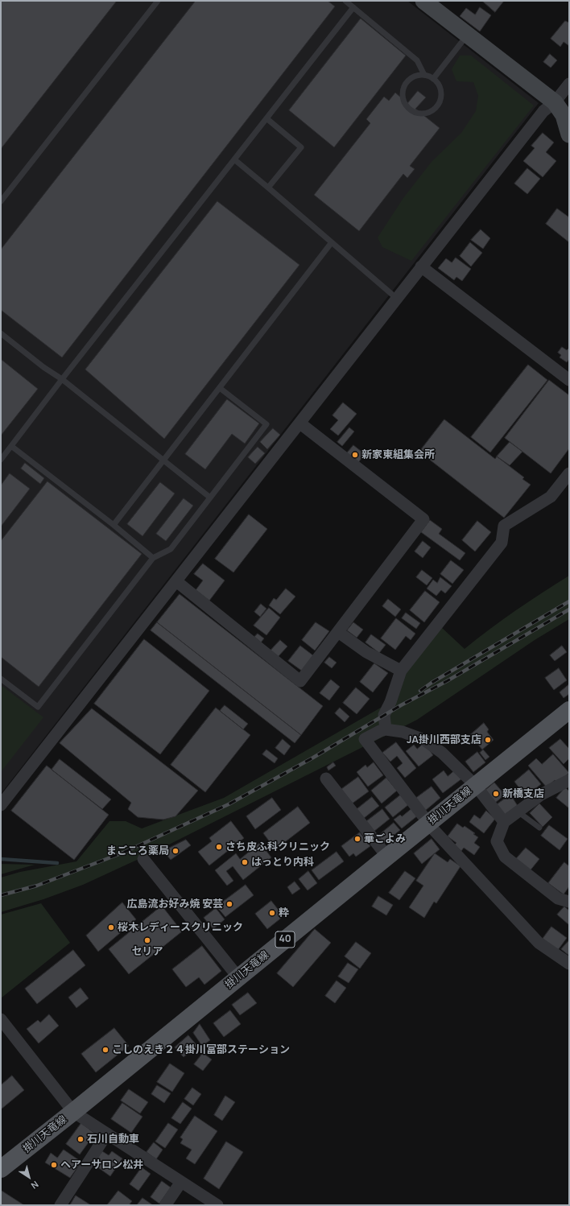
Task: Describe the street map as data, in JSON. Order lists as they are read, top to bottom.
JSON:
{
  "streets": {
    "main road": ["掛川天竜線", "40"]
  },
  "places": [
    "新家東組集会所",
    "JA掛川西部支店",
    "新橋支店",
    "華ごよみ",
    "さち皮ふ科クリニック",
    "まごころ薬局",
    "はっとり内科",
    "広島流お好み焼 安芸",
    "粋",
    "桜木レディースクリニック",
    "セリア",
    "こしのえき２４掛川富部ステーション",
    "石川自動車",
    "ヘアーサロン松井"
  ],
  "north": "bottom right"
}
